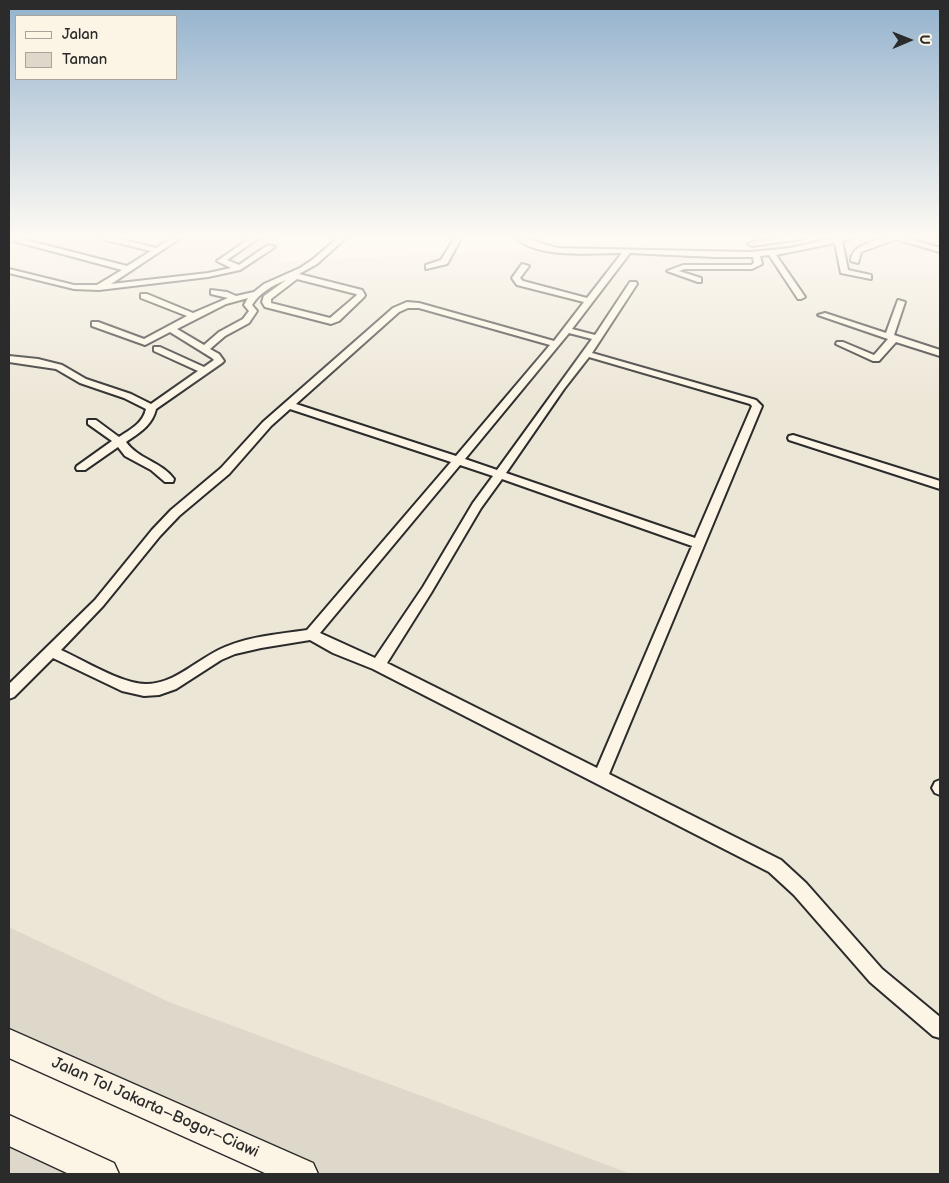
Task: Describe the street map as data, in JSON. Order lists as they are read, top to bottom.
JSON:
{
  "streets": {
    "highway": ["Jalan Tol Jakarta–Bogor–Ciawi"]
  },
  "legend": ["Jalan", "Taman"],
  "north": "right"
}
